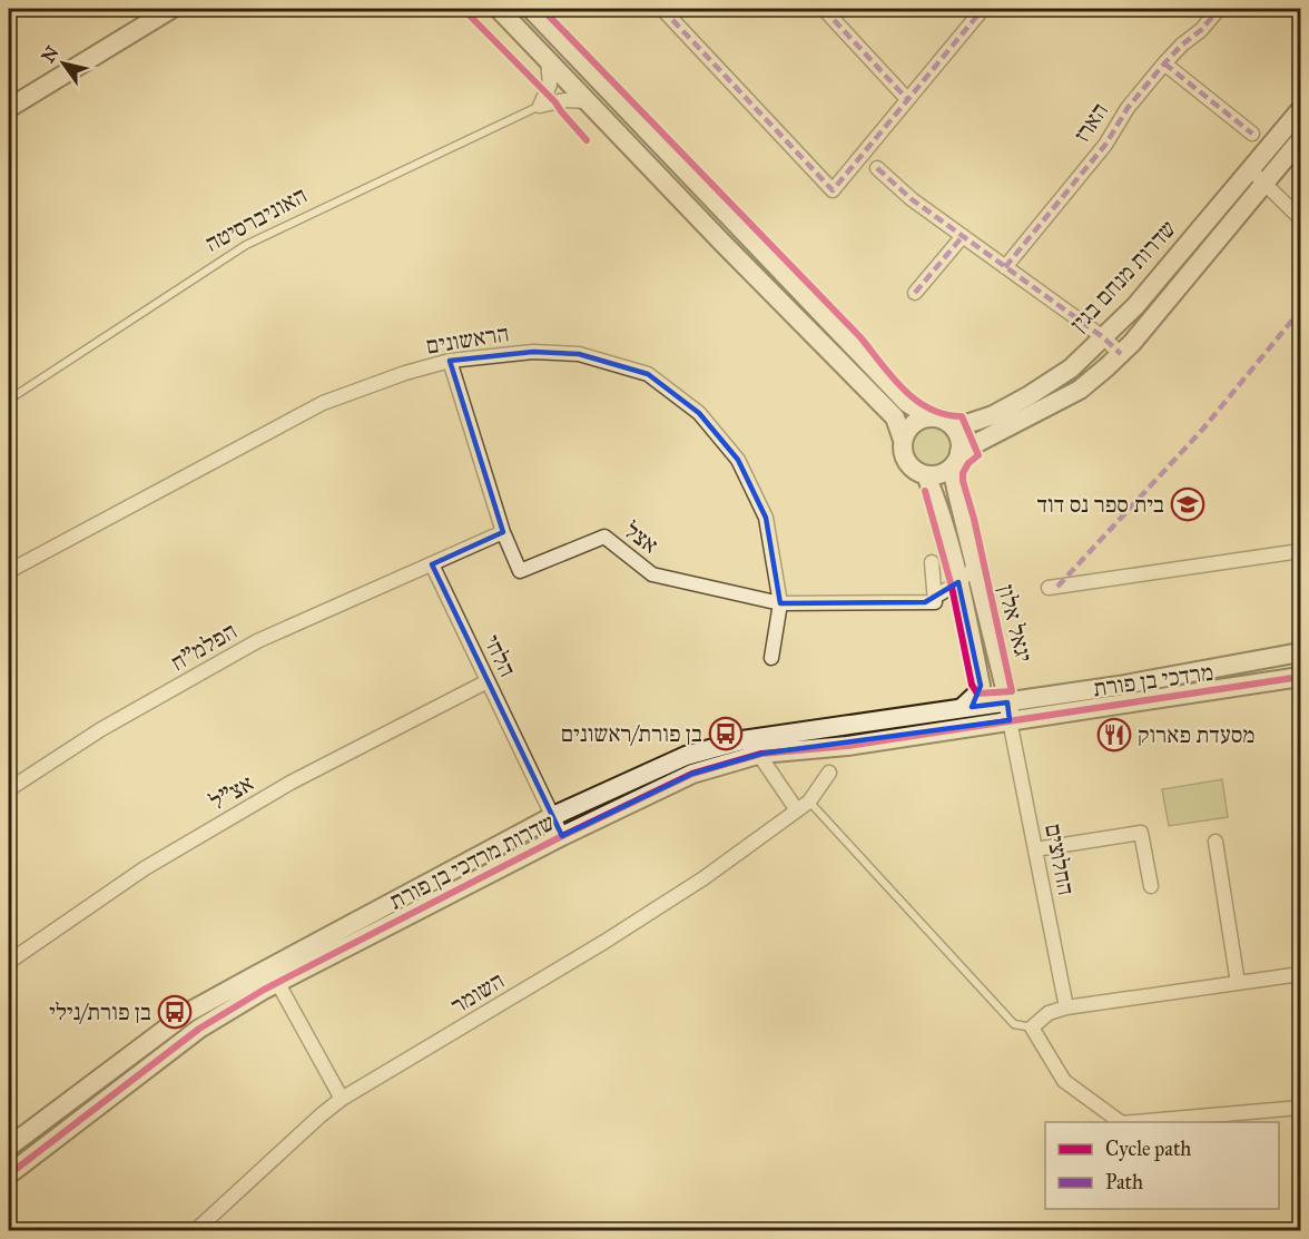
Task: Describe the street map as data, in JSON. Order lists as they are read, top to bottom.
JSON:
{
  "streets": {
    "street": [
      "הארז",
      "האוניברסיטה",
      "שדרות מנחם בגין",
      "הראשונים",
      "אצל",
      "יגאל אלון",
      "הפלמ\"ח",
      "הלחי",
      "מרדכי בן פורת",
      "אצ\"ל",
      "החלוצים",
      "שדרות מרדכי בן פורת",
      "השומר"
    ]
  },
  "crossings": [
    ["שדרות מנחם בגין", "יגאל אלון"],
    ["הראשונים", "אצל"],
    ["יגאל אלון", "מרדכי בן פורת"],
    ["יגאל אלון", "החלוצים"],
    ["יגאל אלון", "שדרות מרדכי בן פורת"],
    ["הפלמ\"ח", "הלחי"],
    ["הלחי", "אצ\"ל"],
    ["הלחי", "שדרות מרדכי בן פורת"],
    ["מרדכי בן פורת", "החלוצים"],
    ["מרדכי בן פורת", "שדרות מרדכי בן פורת"],
    ["החלוצים", "שדרות מרדכי בן פורת"]
  ],
  "places": {
    "school or university": ["בית ספר נס דוד"],
    "bus stop": ["בן פורת/ראשונים", "בן פורת/נילי"],
    "restaurant": ["מסעדת פארוק"]
  },
  "legend": ["Cycle path", "Path"],
  "north": "top left"
}
